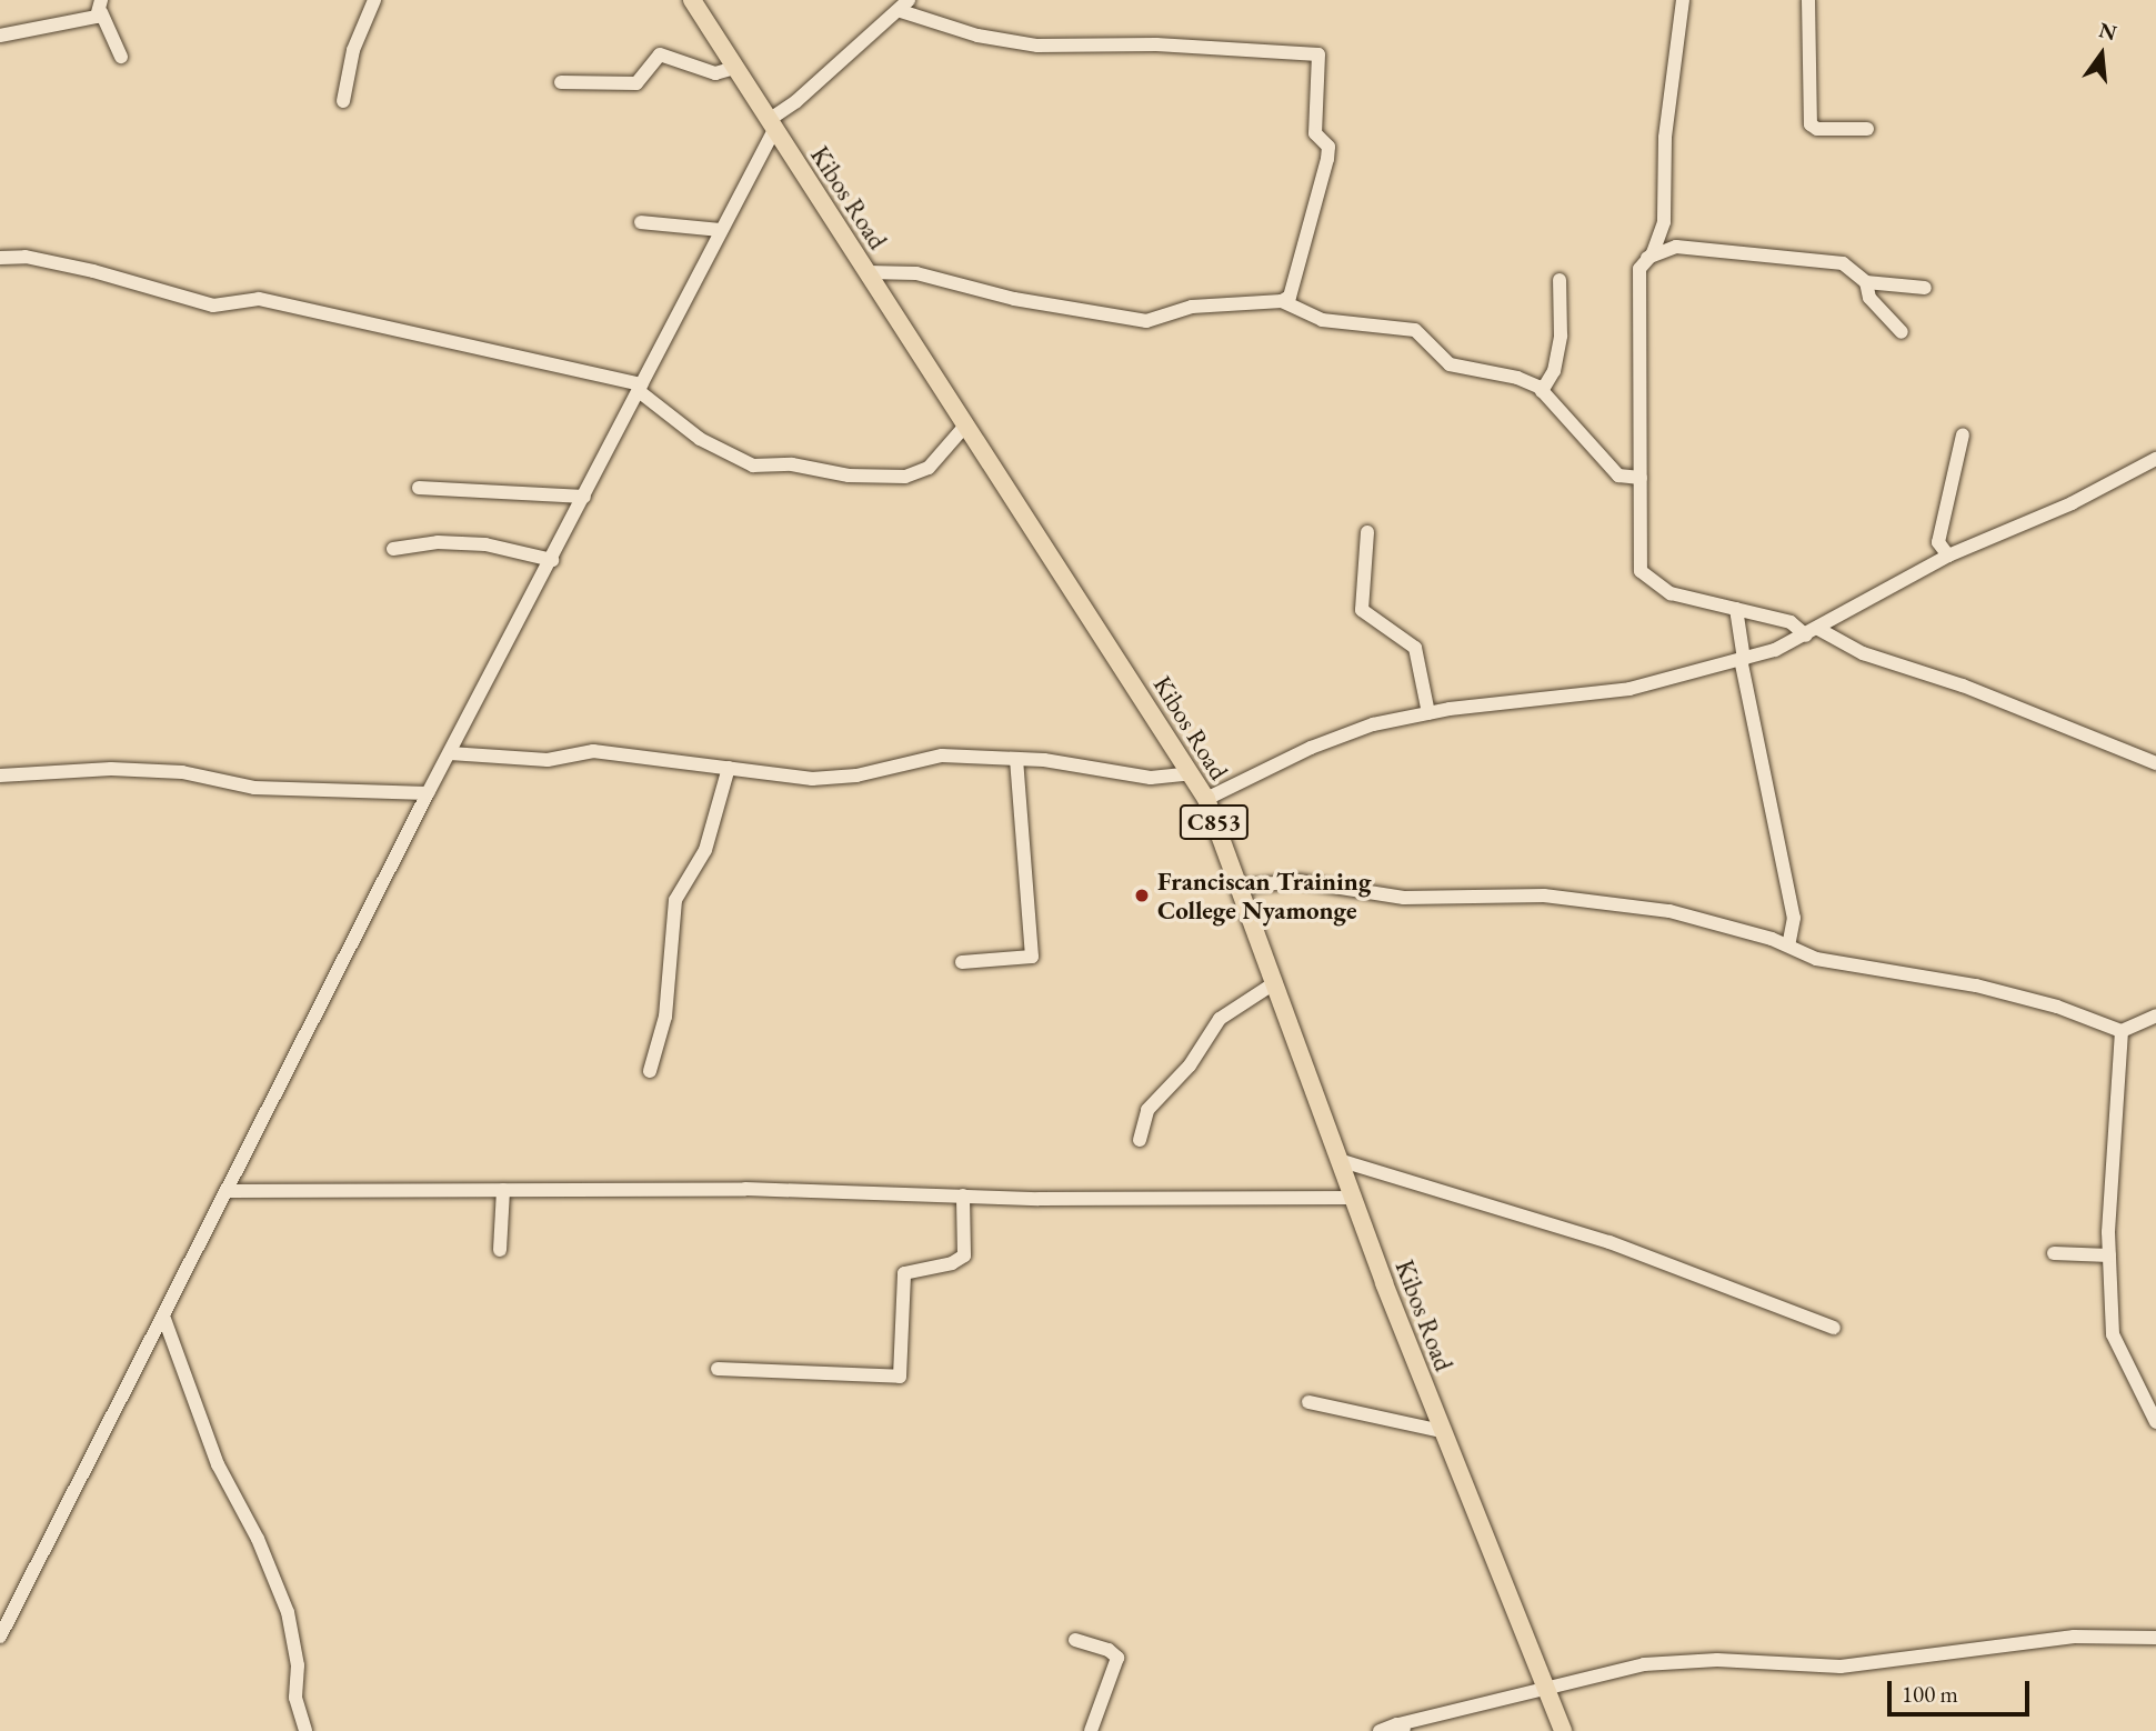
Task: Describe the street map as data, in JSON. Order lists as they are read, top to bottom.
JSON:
{
  "streets": {
    "main road": ["Kibos Road", "C853"]
  },
  "places": ["Franciscan Training College Nyamonge"],
  "scale_bar": "100 m",
  "north": "top"
}
